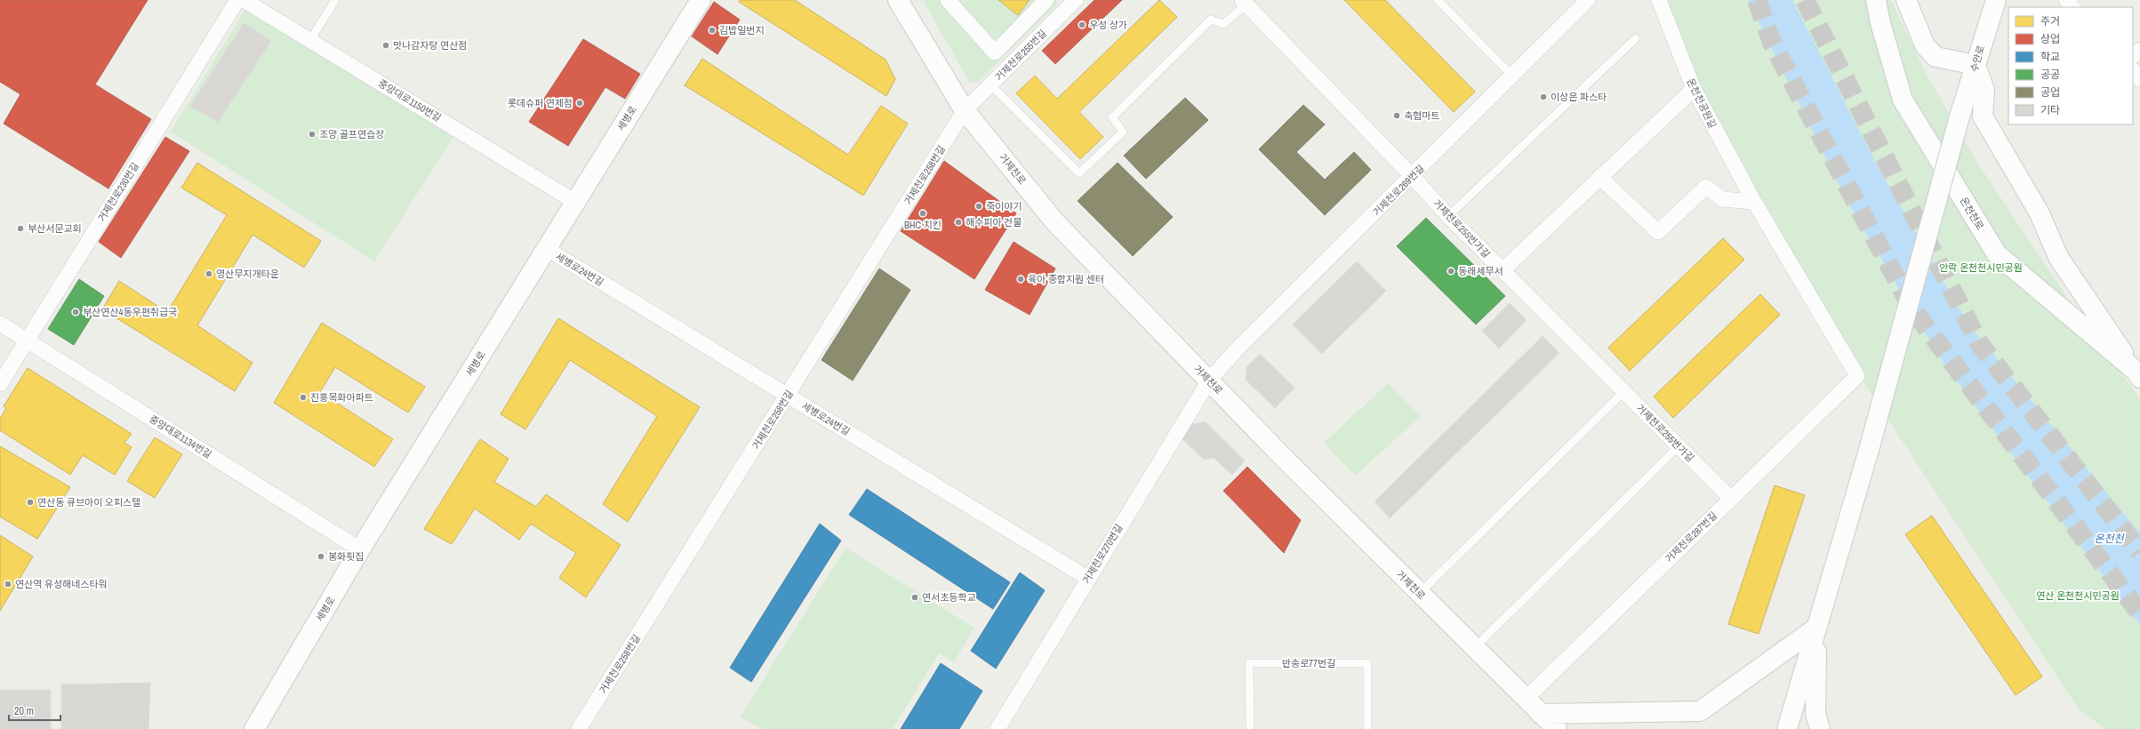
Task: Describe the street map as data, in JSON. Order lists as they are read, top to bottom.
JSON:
{
  "streets": {
    "main road": [
      "수안로",
      "세병로",
      "거제천로",
      "온천천로"
    ],
    "street": [
      "거제천로255번길",
      "중앙대로1150번길",
      "온천천공원길",
      "거제천로258번길",
      "거제천로269번길",
      "거제천로230번길",
      "거제천로255번가길",
      "세병로24번길",
      "중앙대로1134번길",
      "거제천로287번길",
      "거제천로270번길"
    ],
    "lane": ["반송로77번길"]
  },
  "crossings": [
    ["거제천로255번길", "거제천로"],
    ["거제천로255번길", "거제천로258번길"],
    ["중앙대로1150번길", "세병로"],
    ["온천천공원길", "거제천로287번길"],
    ["세병로", "세병로24번길"],
    ["세병로", "중앙대로1134번길"],
    ["거제천로", "거제천로258번길"],
    ["거제천로", "거제천로269번길"],
    ["거제천로", "거제천로287번길"],
    ["거제천로", "거제천로270번길"],
    ["거제천로258번길", "세병로24번길"],
    ["거제천로269번길", "거제천로255번가길"],
    ["거제천로269번길", "거제천로270번길"],
    ["거제천로230번길", "중앙대로1134번길"],
    ["거제천로255번가길", "거제천로287번길"],
    ["세병로24번길", "거제천로270번길"]
  ],
  "water": ["온천천"],
  "parks": ["안락 온천천시민공원", "연산 온천천시민공원"],
  "places": [
    "우성 상가",
    "김밥일번지",
    "맛나감자탕 연산점",
    "이상은 파스타",
    "롯데슈퍼 연제점",
    "축협마트",
    "조양 골프연습장",
    "죽이야기",
    "BHC 치킨",
    "해수피아 건물",
    "부산서문교회",
    "동래세무서",
    "영산무지개타운",
    "육아 종합지원 센터",
    "부산연산4동우편취급국",
    "진흥목화아파트",
    "연산동 큐브아이 오피스텔",
    "봉화횟집",
    "연산역 유성해네스타워",
    "연서초등학교"
  ],
  "legend": [
    "주거",
    "상업",
    "학교",
    "공공",
    "공업",
    "기타"
  ],
  "scale_bar": "20 m"
}
